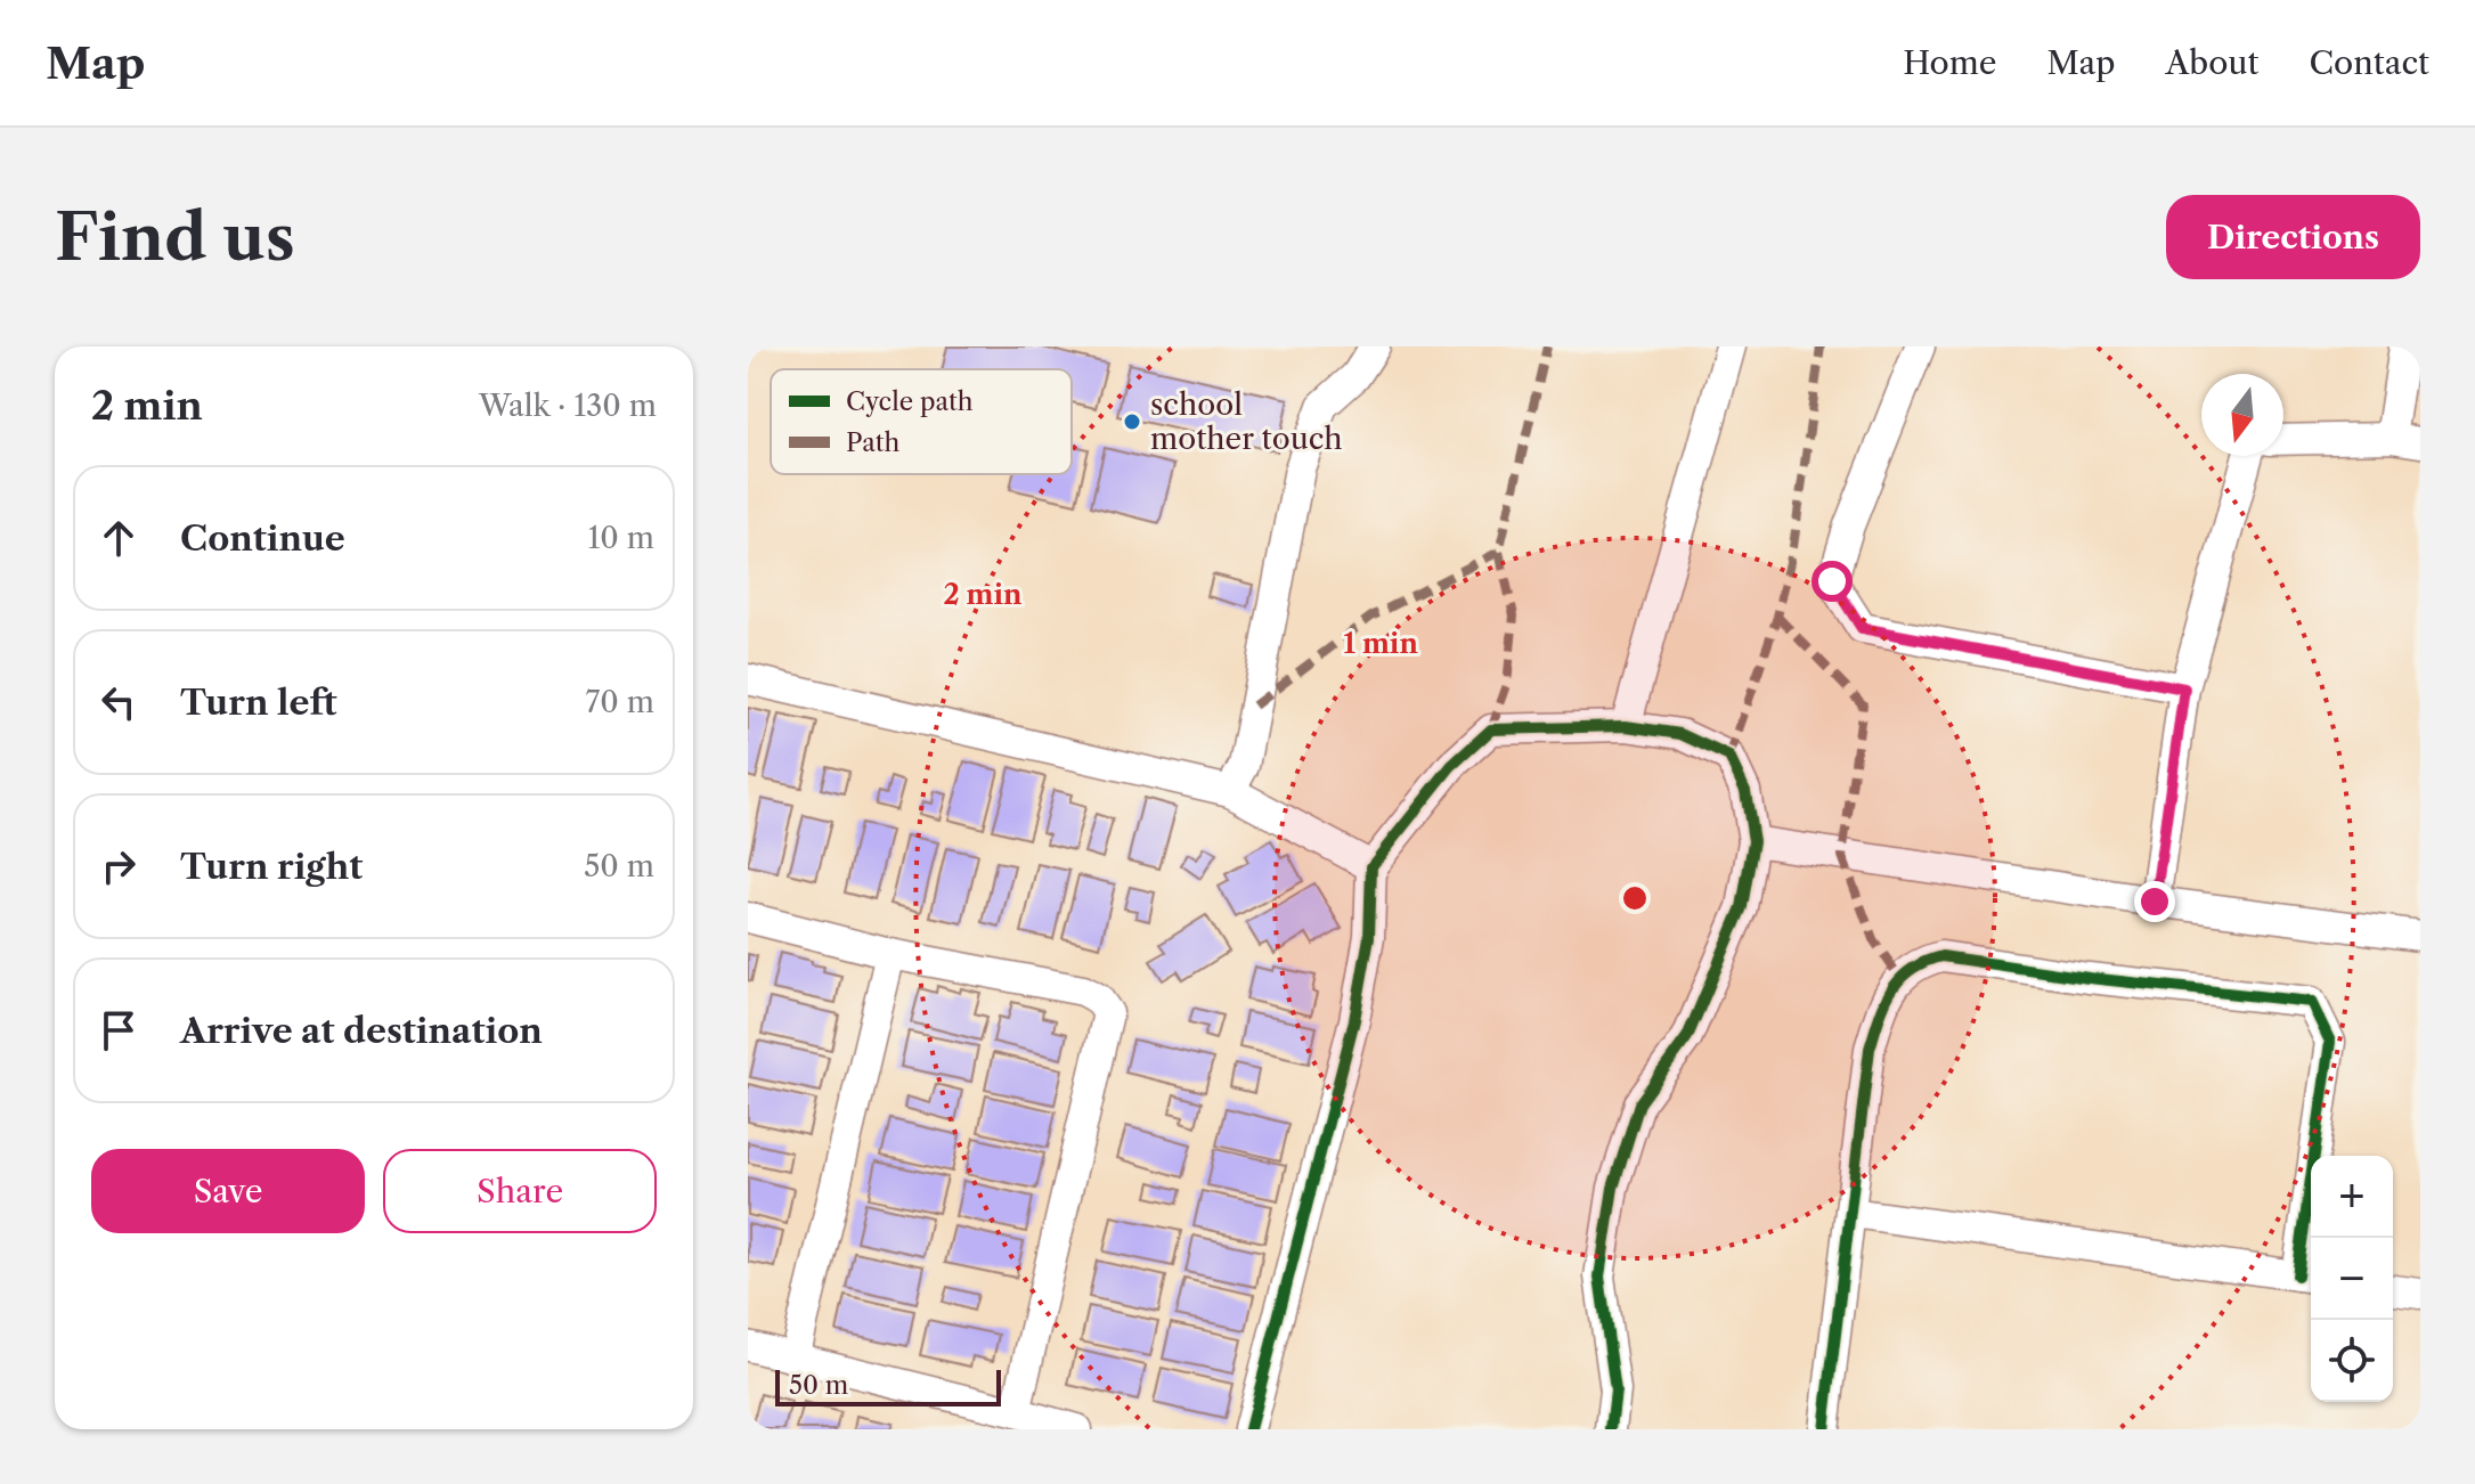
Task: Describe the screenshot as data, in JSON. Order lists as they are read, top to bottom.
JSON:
{
  "places": ["school mother touch"],
  "legend": ["Cycle path", "Path"],
  "scale_bar": "50 m",
  "north": "bottom",
  "page": {
    "header": "Map",
    "nav": [
      "Home",
      "Map",
      "About",
      "Contact"
    ],
    "buttons": [
      "Directions",
      ["Save", "Share"]
    ],
    "title": "Find us",
    "heading": ["2 min", "Walk · 130 m"],
    "list": [
      ["Continue", "10 m"],
      ["Turn left", "70 m"],
      ["Turn right", "50 m"],
      "Arrive at destination"
    ],
    "map_buttons": ["+", "−"],
    "scale": "50 m"
  },
  "rings": ["2 min", "1 min"]
}
